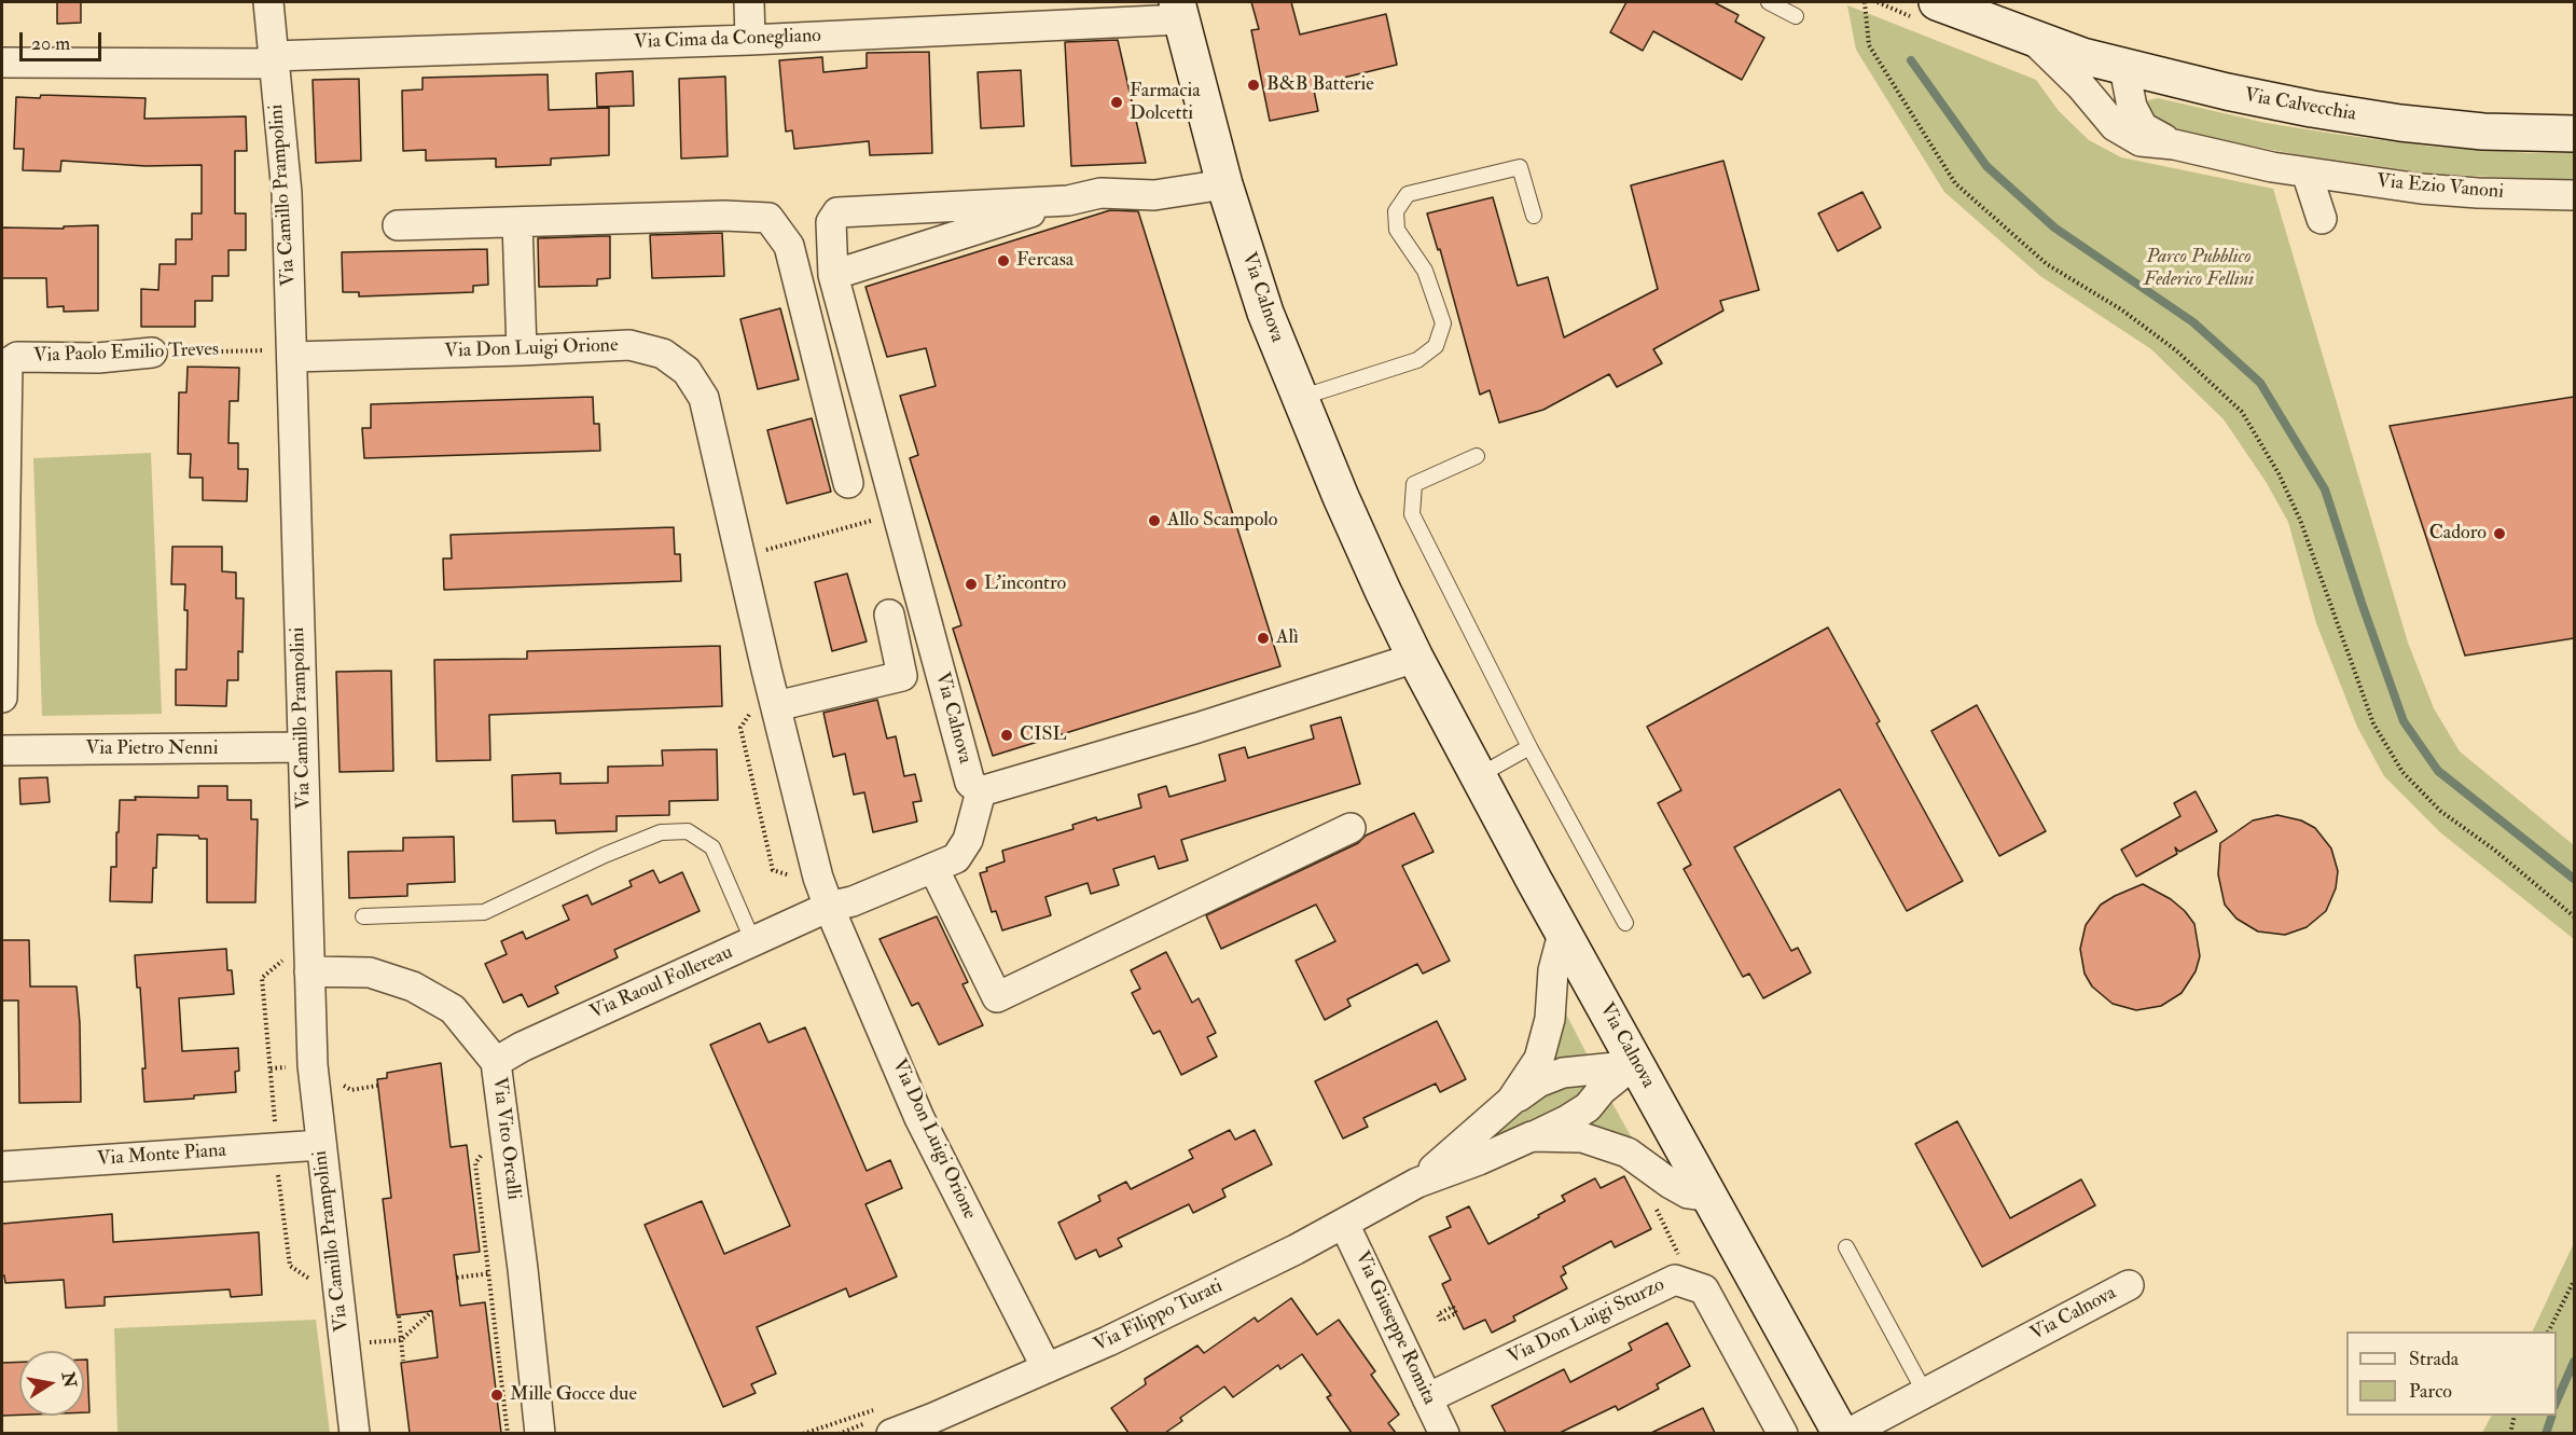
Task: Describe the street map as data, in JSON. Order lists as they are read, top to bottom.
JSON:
{
  "streets": {
    "main road": ["Via Calvecchia", "Via Calnova"],
    "street": [
      "Via Cima da Conegliano",
      "Via Ezio Vanoni",
      "Via Camillo Prampolini",
      "Via Don Luigi Orione",
      "Via Paolo Emilio Treves",
      "Via Pietro Nenni",
      "Via Raoul Follereau",
      "Via Vito Orcalli",
      "Via Monte Piana",
      "Via Filippo Turati",
      "Via Don Luigi Sturzo",
      "Via Giuseppe Romita"
    ]
  },
  "crossings": [
    ["Via Cima da Conegliano", "Via Camillo Prampolini"],
    ["Via Cima da Conegliano", "Via Calnova"],
    ["Via Calvecchia", "Via Ezio Vanoni"],
    ["Via Camillo Prampolini", "Via Don Luigi Orione"],
    ["Via Camillo Prampolini", "Via Paolo Emilio Treves"],
    ["Via Camillo Prampolini", "Via Pietro Nenni"],
    ["Via Camillo Prampolini", "Via Vito Orcalli"],
    ["Via Camillo Prampolini", "Via Monte Piana"],
    ["Via Calnova", "Via Filippo Turati"],
    ["Via Don Luigi Orione", "Via Paolo Emilio Treves"],
    ["Via Don Luigi Orione", "Via Raoul Follereau"],
    ["Via Don Luigi Orione", "Via Filippo Turati"],
    ["Via Raoul Follereau", "Via Vito Orcalli"],
    ["Via Filippo Turati", "Via Giuseppe Romita"],
    ["Via Don Luigi Sturzo", "Via Giuseppe Romita"]
  ],
  "parks": ["Parco Pubblico Federico Fellini"],
  "places": [
    "B&B Batterie",
    "Farmacia Dolcetti",
    "Fercasa",
    "Allo Scampolo",
    "Cadoro",
    "L'incontro",
    "Alì",
    "CISL",
    "Mille Gocce due"
  ],
  "legend": ["Strada", "Parco"],
  "scale_bar": "20 m",
  "north": "right"
}
